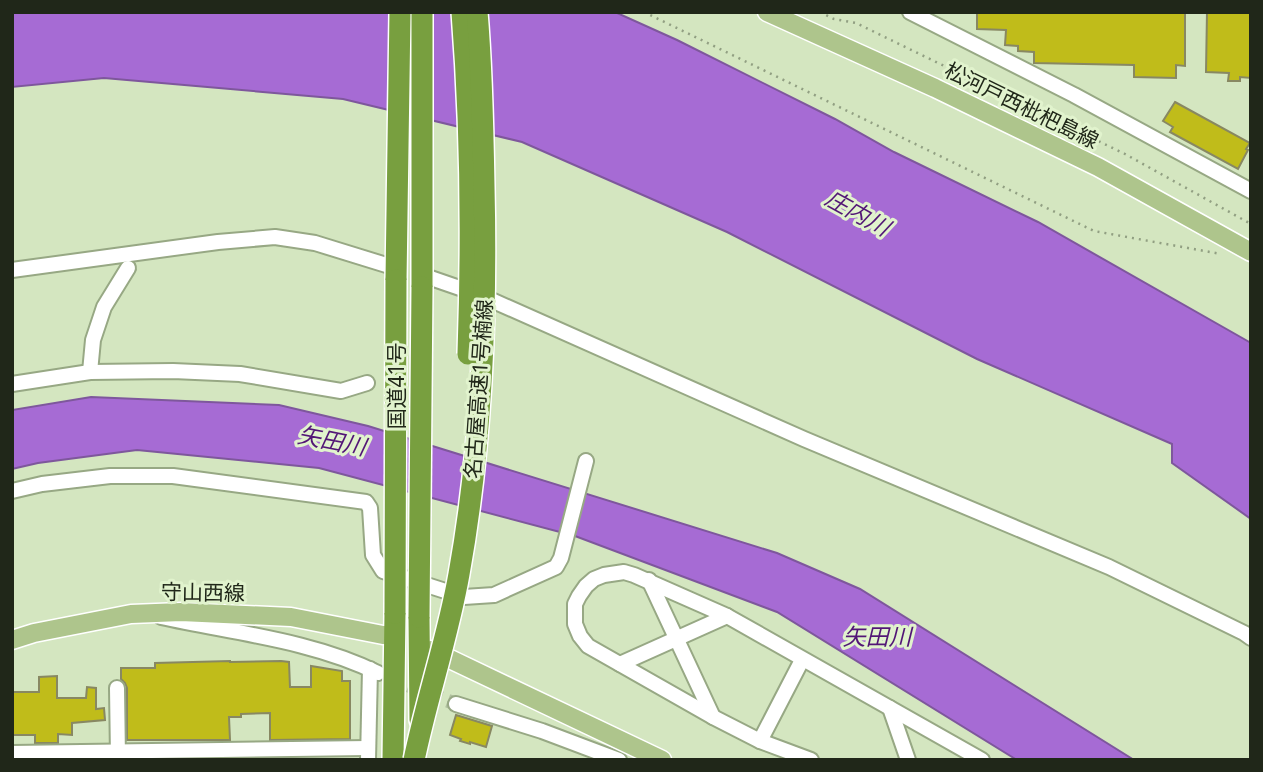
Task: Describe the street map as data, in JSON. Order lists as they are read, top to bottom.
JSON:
{
  "streets": {
    "highway": ["国道41号", "名古屋高速1号楠線"],
    "main road": ["松河戸西枇杷島線", "守山西線"]
  },
  "crossings": [
    ["国道41号", "守山西線"]
  ],
  "water": ["庄内川", "矢田川"]
}
